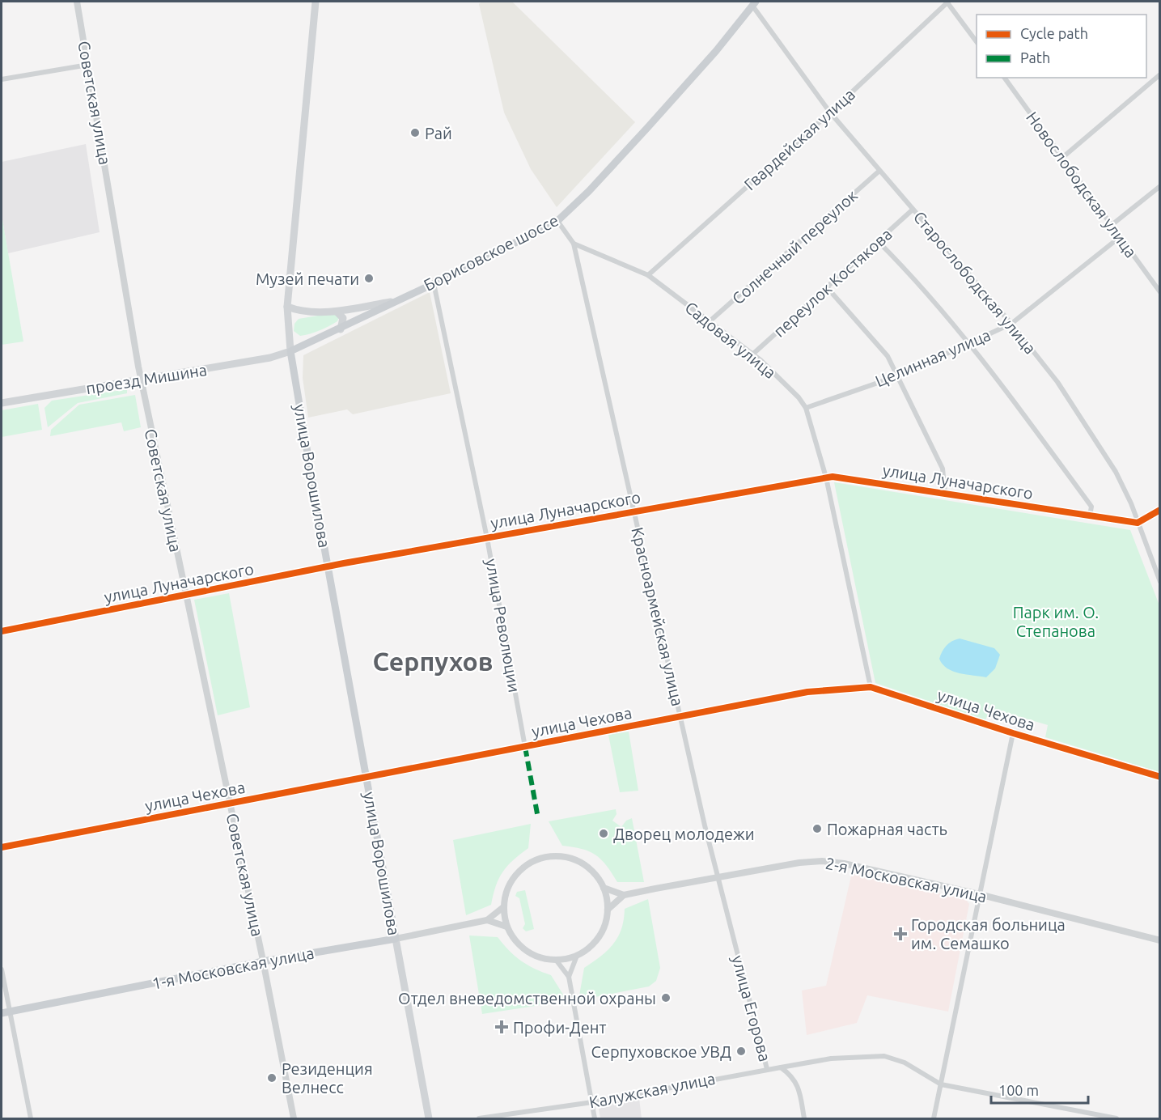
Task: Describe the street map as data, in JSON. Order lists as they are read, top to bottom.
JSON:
{
  "streets": {
    "main road": [
      "Борисовское шоссе",
      "проезд Мишина",
      "улица Ворошилова",
      "1-я Московская улица"
    ],
    "street": [
      "Советская улица",
      "Гвардейская улица",
      "Новослободская улица",
      "Солнечный переулок",
      "переулок Костякова",
      "Старослободская улица",
      "Садовая улица",
      "Целинная улица",
      "улица Луначарского",
      "Красноармейская улица",
      "улица Революции",
      "улица Чехова",
      "2-я Московская улица",
      "улица Егорова",
      "Калужская улица"
    ]
  },
  "crossings": [
    ["Советская улица", "проезд Мишина"],
    ["Советская улица", "улица Луначарского"],
    ["Советская улица", "улица Чехова"],
    ["Советская улица", "1-я Московская улица"],
    ["Гвардейская улица", "Старослободская улица"],
    ["Гвардейская улица", "Садовая улица"],
    ["Новослободская улица", "Целинная улица"],
    ["Солнечный переулок", "Старослободская улица"],
    ["Солнечный переулок", "Садовая улица"],
    ["Борисовское шоссе", "Старослободская улица"],
    ["Борисовское шоссе", "проезд Мишина"],
    ["Борисовское шоссе", "улица Ворошилова"],
    ["Борисовское шоссе", "улица Революции"],
    ["переулок Костякова", "Старослободская улица"],
    ["переулок Костякова", "Садовая улица"],
    ["Старослободская улица", "Целинная улица"],
    ["Старослободская улица", "улица Луначарского"],
    ["Садовая улица", "Целинная улица"],
    ["Садовая улица", "улица Луначарского"],
    ["Садовая улица", "Красноармейская улица"],
    ["Садовая улица", "улица Чехова"],
    ["проезд Мишина", "улица Ворошилова"],
    ["улица Ворошилова", "улица Луначарского"],
    ["улица Ворошилова", "улица Чехова"],
    ["улица Ворошилова", "1-я Московская улица"],
    ["улица Луначарского", "Красноармейская улица"],
    ["улица Луначарского", "улица Революции"],
    ["Красноармейская улица", "улица Чехова"],
    ["Красноармейская улица", "2-я Московская улица"],
    ["Красноармейская улица", "улица Егорова"],
    ["улица Революции", "улица Чехова"],
    ["2-я Московская улица", "улица Егорова"],
    ["улица Егорова", "Калужская улица"]
  ],
  "districts": ["Серпухов"],
  "parks": ["Парк им. О. Степанова"],
  "places": {
    "other": [
      "Рай",
      "Музей печати",
      "Пожарная часть",
      "Дворец молодежи",
      "Отдел вневедомственной охраны",
      "Серпуховское УВД",
      "Резиденция Велнесс"
    ],
    "health": ["Городская больница им. Семашко", "Профи-Дент"]
  },
  "legend": ["Cycle path", "Path"],
  "scale_bar": "100 m"
}
